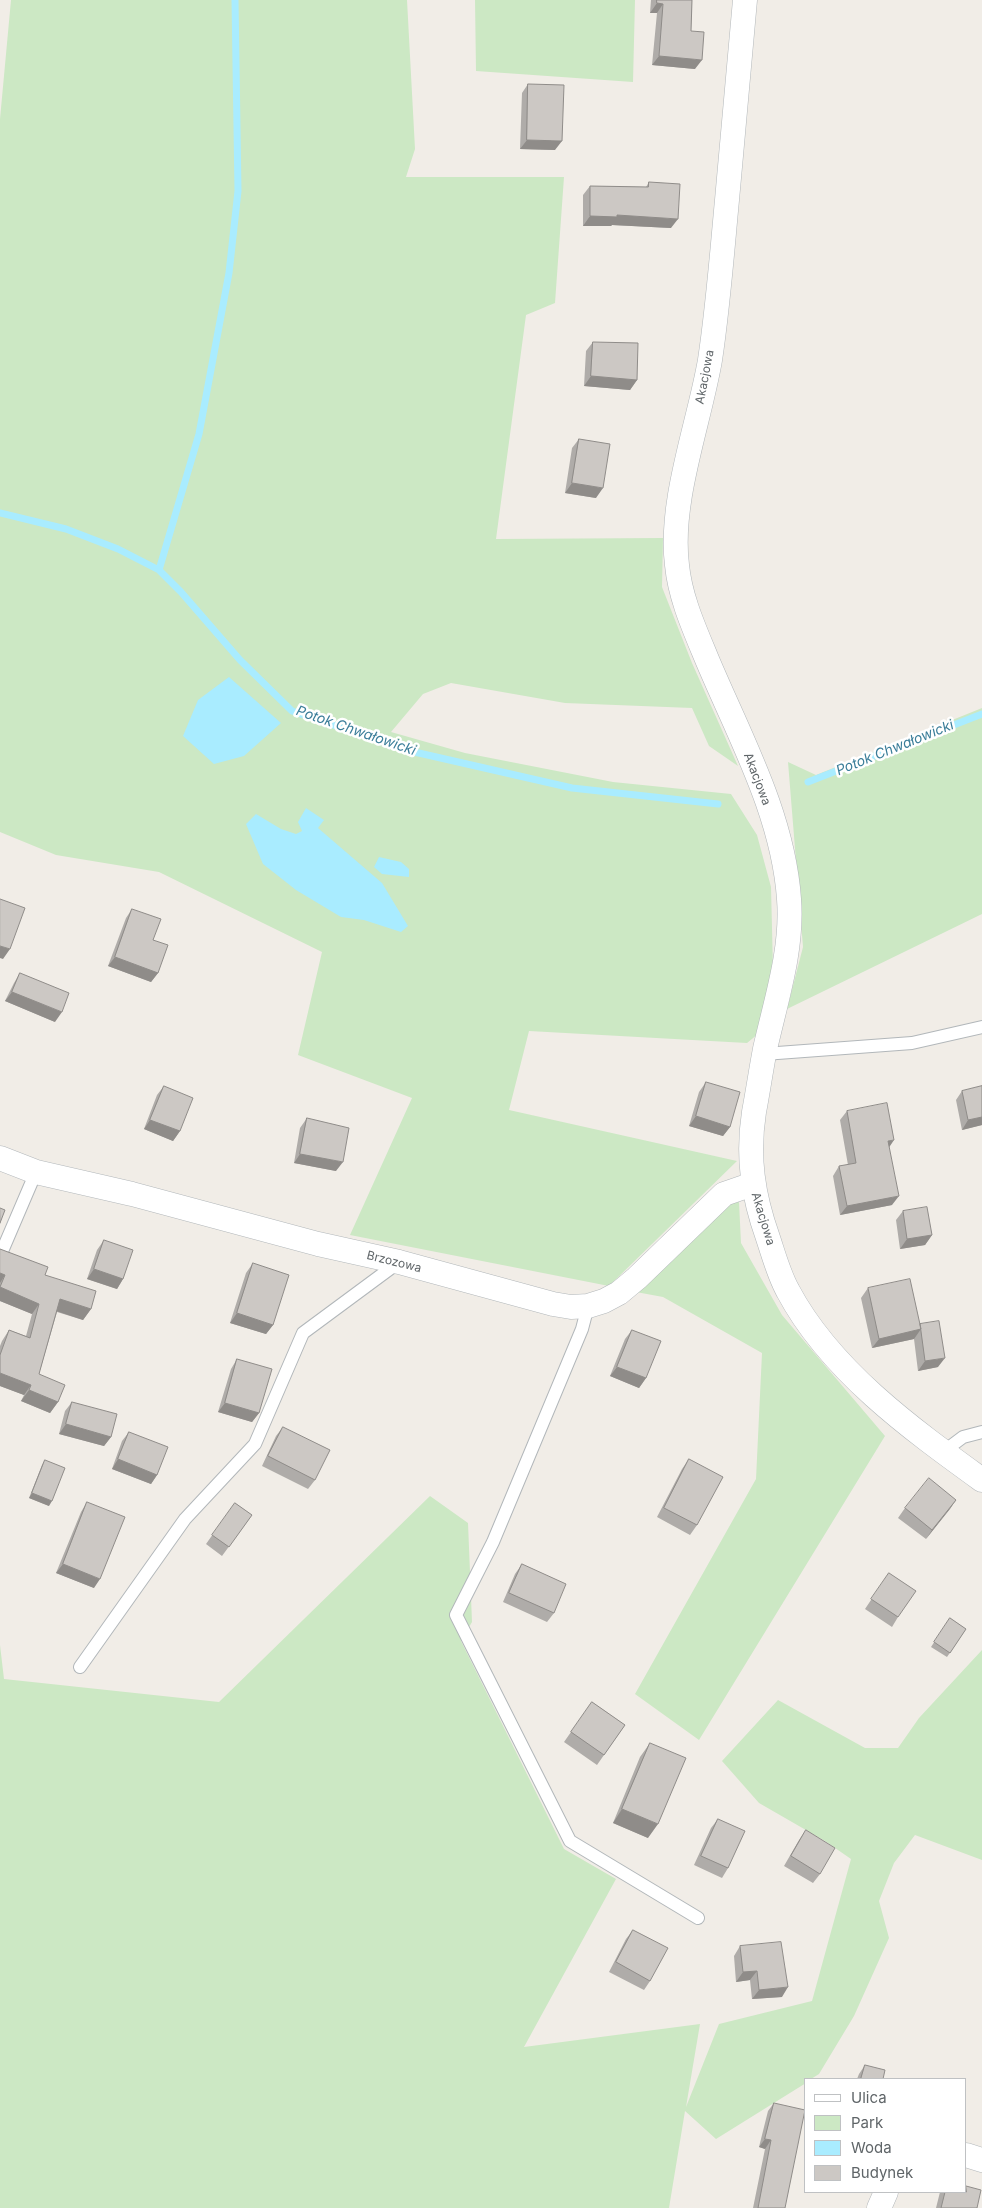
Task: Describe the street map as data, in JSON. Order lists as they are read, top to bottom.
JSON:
{
  "streets": {
    "street": ["Akacjowa", "Brzozowa"]
  },
  "crossings": [
    ["Akacjowa", "Brzozowa"]
  ],
  "water": ["Potok Chwałowicki"],
  "legend": [
    "Ulica",
    "Park",
    "Woda",
    "Budynek"
  ]
}
